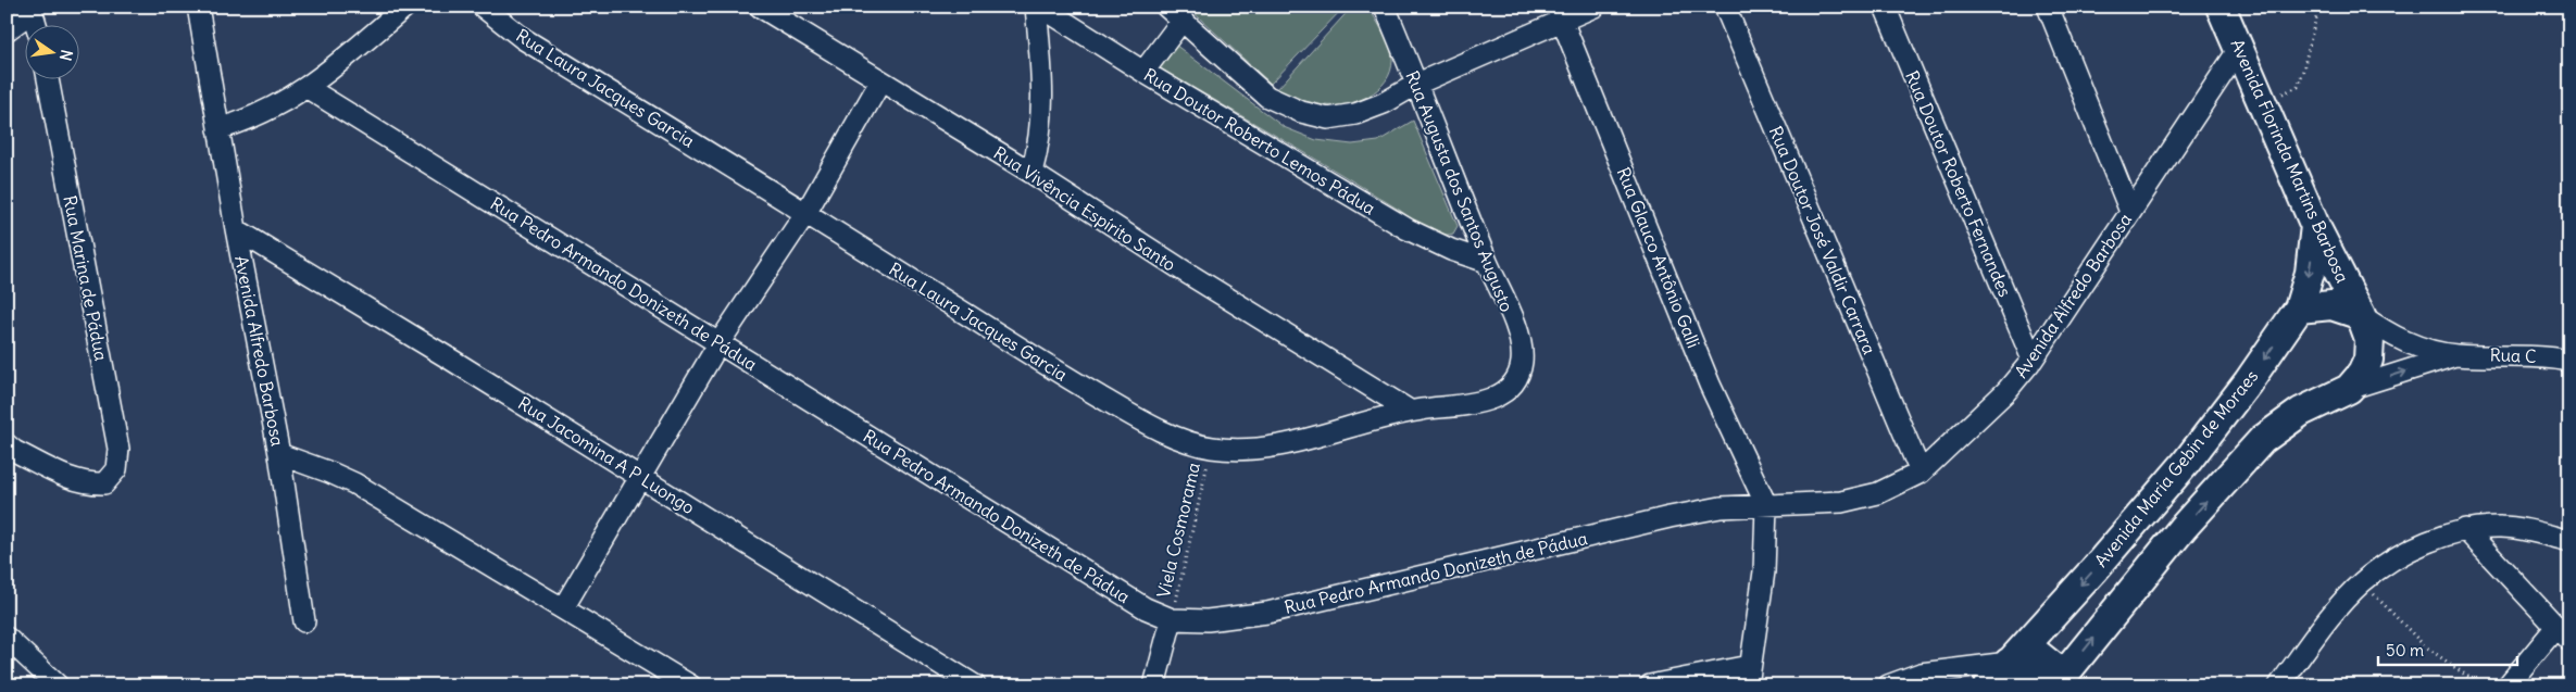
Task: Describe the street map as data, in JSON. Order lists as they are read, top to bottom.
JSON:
{
  "streets": {
    "main road": ["Avenida Florinda Martins Barbosa", "Avenida Maria Gebin de Moraes"],
    "street": [
      "Rua Laura Jacques Garcia",
      "Rua Doutor Roberto Lemos Pádua",
      "Rua Doutor Roberto Fernandes",
      "Rua Augusta dos Santos Augusto",
      "Rua Vivência Espírito Santo",
      "Rua Doutor José Valdir Carrara",
      "Rua Glauco Antônio Galli",
      "Rua Marina de Pádua",
      "Rua Pedro Armando Donizeth de Pádua",
      "Avenida Alfredo Barbosa",
      "Rua C",
      "Rua Jacomina A P Luongo"
    ],
    "path": ["Viela Cosmorama"]
  },
  "crossings": [
    ["Rua Laura Jacques Garcia", "Rua Augusta dos Santos Augusto"],
    ["Rua Laura Jacques Garcia", "Rua Vivência Espírito Santo"],
    ["Rua Laura Jacques Garcia", "Viela Cosmorama"],
    ["Rua Doutor Roberto Lemos Pádua", "Rua Augusta dos Santos Augusto"],
    ["Avenida Florinda Martins Barbosa", "Avenida Alfredo Barbosa"],
    ["Avenida Florinda Martins Barbosa", "Rua C"],
    ["Avenida Florinda Martins Barbosa", "Avenida Maria Gebin de Moraes"],
    ["Rua Doutor Roberto Fernandes", "Avenida Alfredo Barbosa"],
    ["Rua Doutor José Valdir Carrara", "Avenida Alfredo Barbosa"],
    ["Rua Glauco Antônio Galli", "Rua Pedro Armando Donizeth de Pádua"],
    ["Rua Glauco Antônio Galli", "Avenida Alfredo Barbosa"],
    ["Rua Pedro Armando Donizeth de Pádua", "Avenida Alfredo Barbosa"],
    ["Rua Pedro Armando Donizeth de Pádua", "Viela Cosmorama"],
    ["Avenida Alfredo Barbosa", "Rua Jacomina A P Luongo"]
  ],
  "scale_bar": "50 m",
  "north": "right"
}
